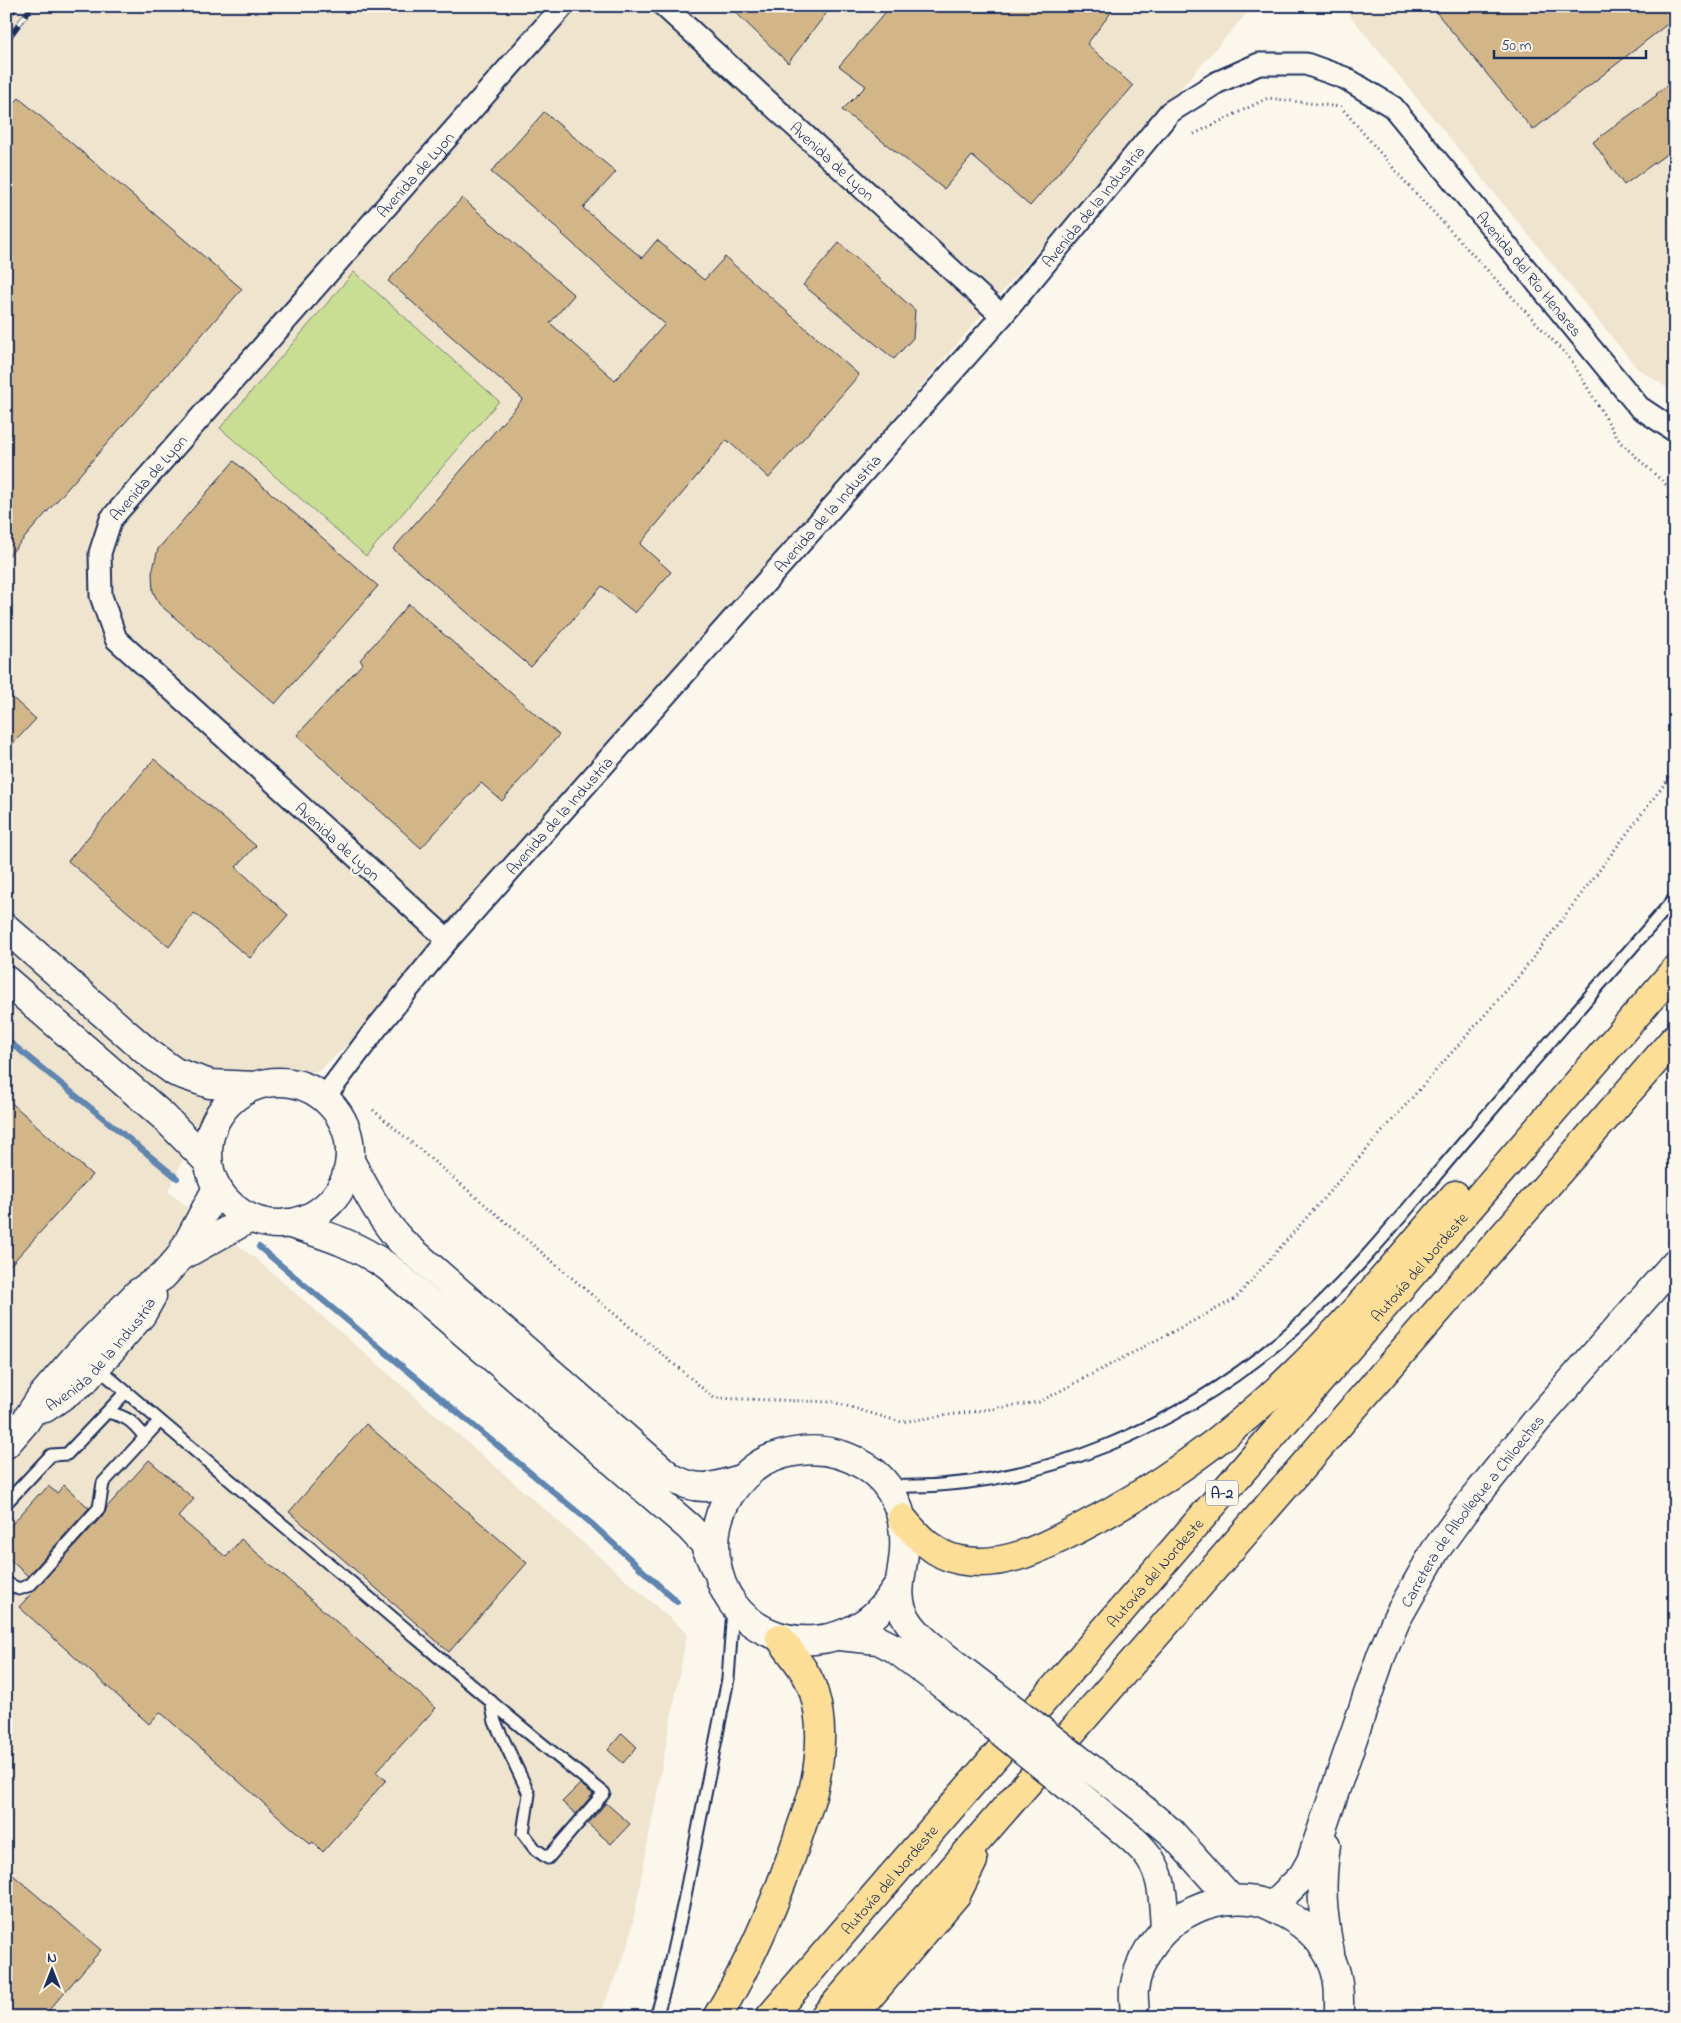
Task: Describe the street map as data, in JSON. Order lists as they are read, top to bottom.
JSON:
{
  "streets": {
    "highway": ["Autovía del Nordeste", "A-2"],
    "main road": ["Avenida de la Industria", "Carretera de Albolleque a Chiloeches"],
    "street": ["Avenida de Lyon", "Avenida del Río Henares"]
  },
  "crossings": [
    ["Avenida de Lyon", "Avenida de la Industria"],
    ["Avenida de la Industria", "Avenida del Río Henares"]
  ],
  "scale_bar": "50 m",
  "north": "top"
}
